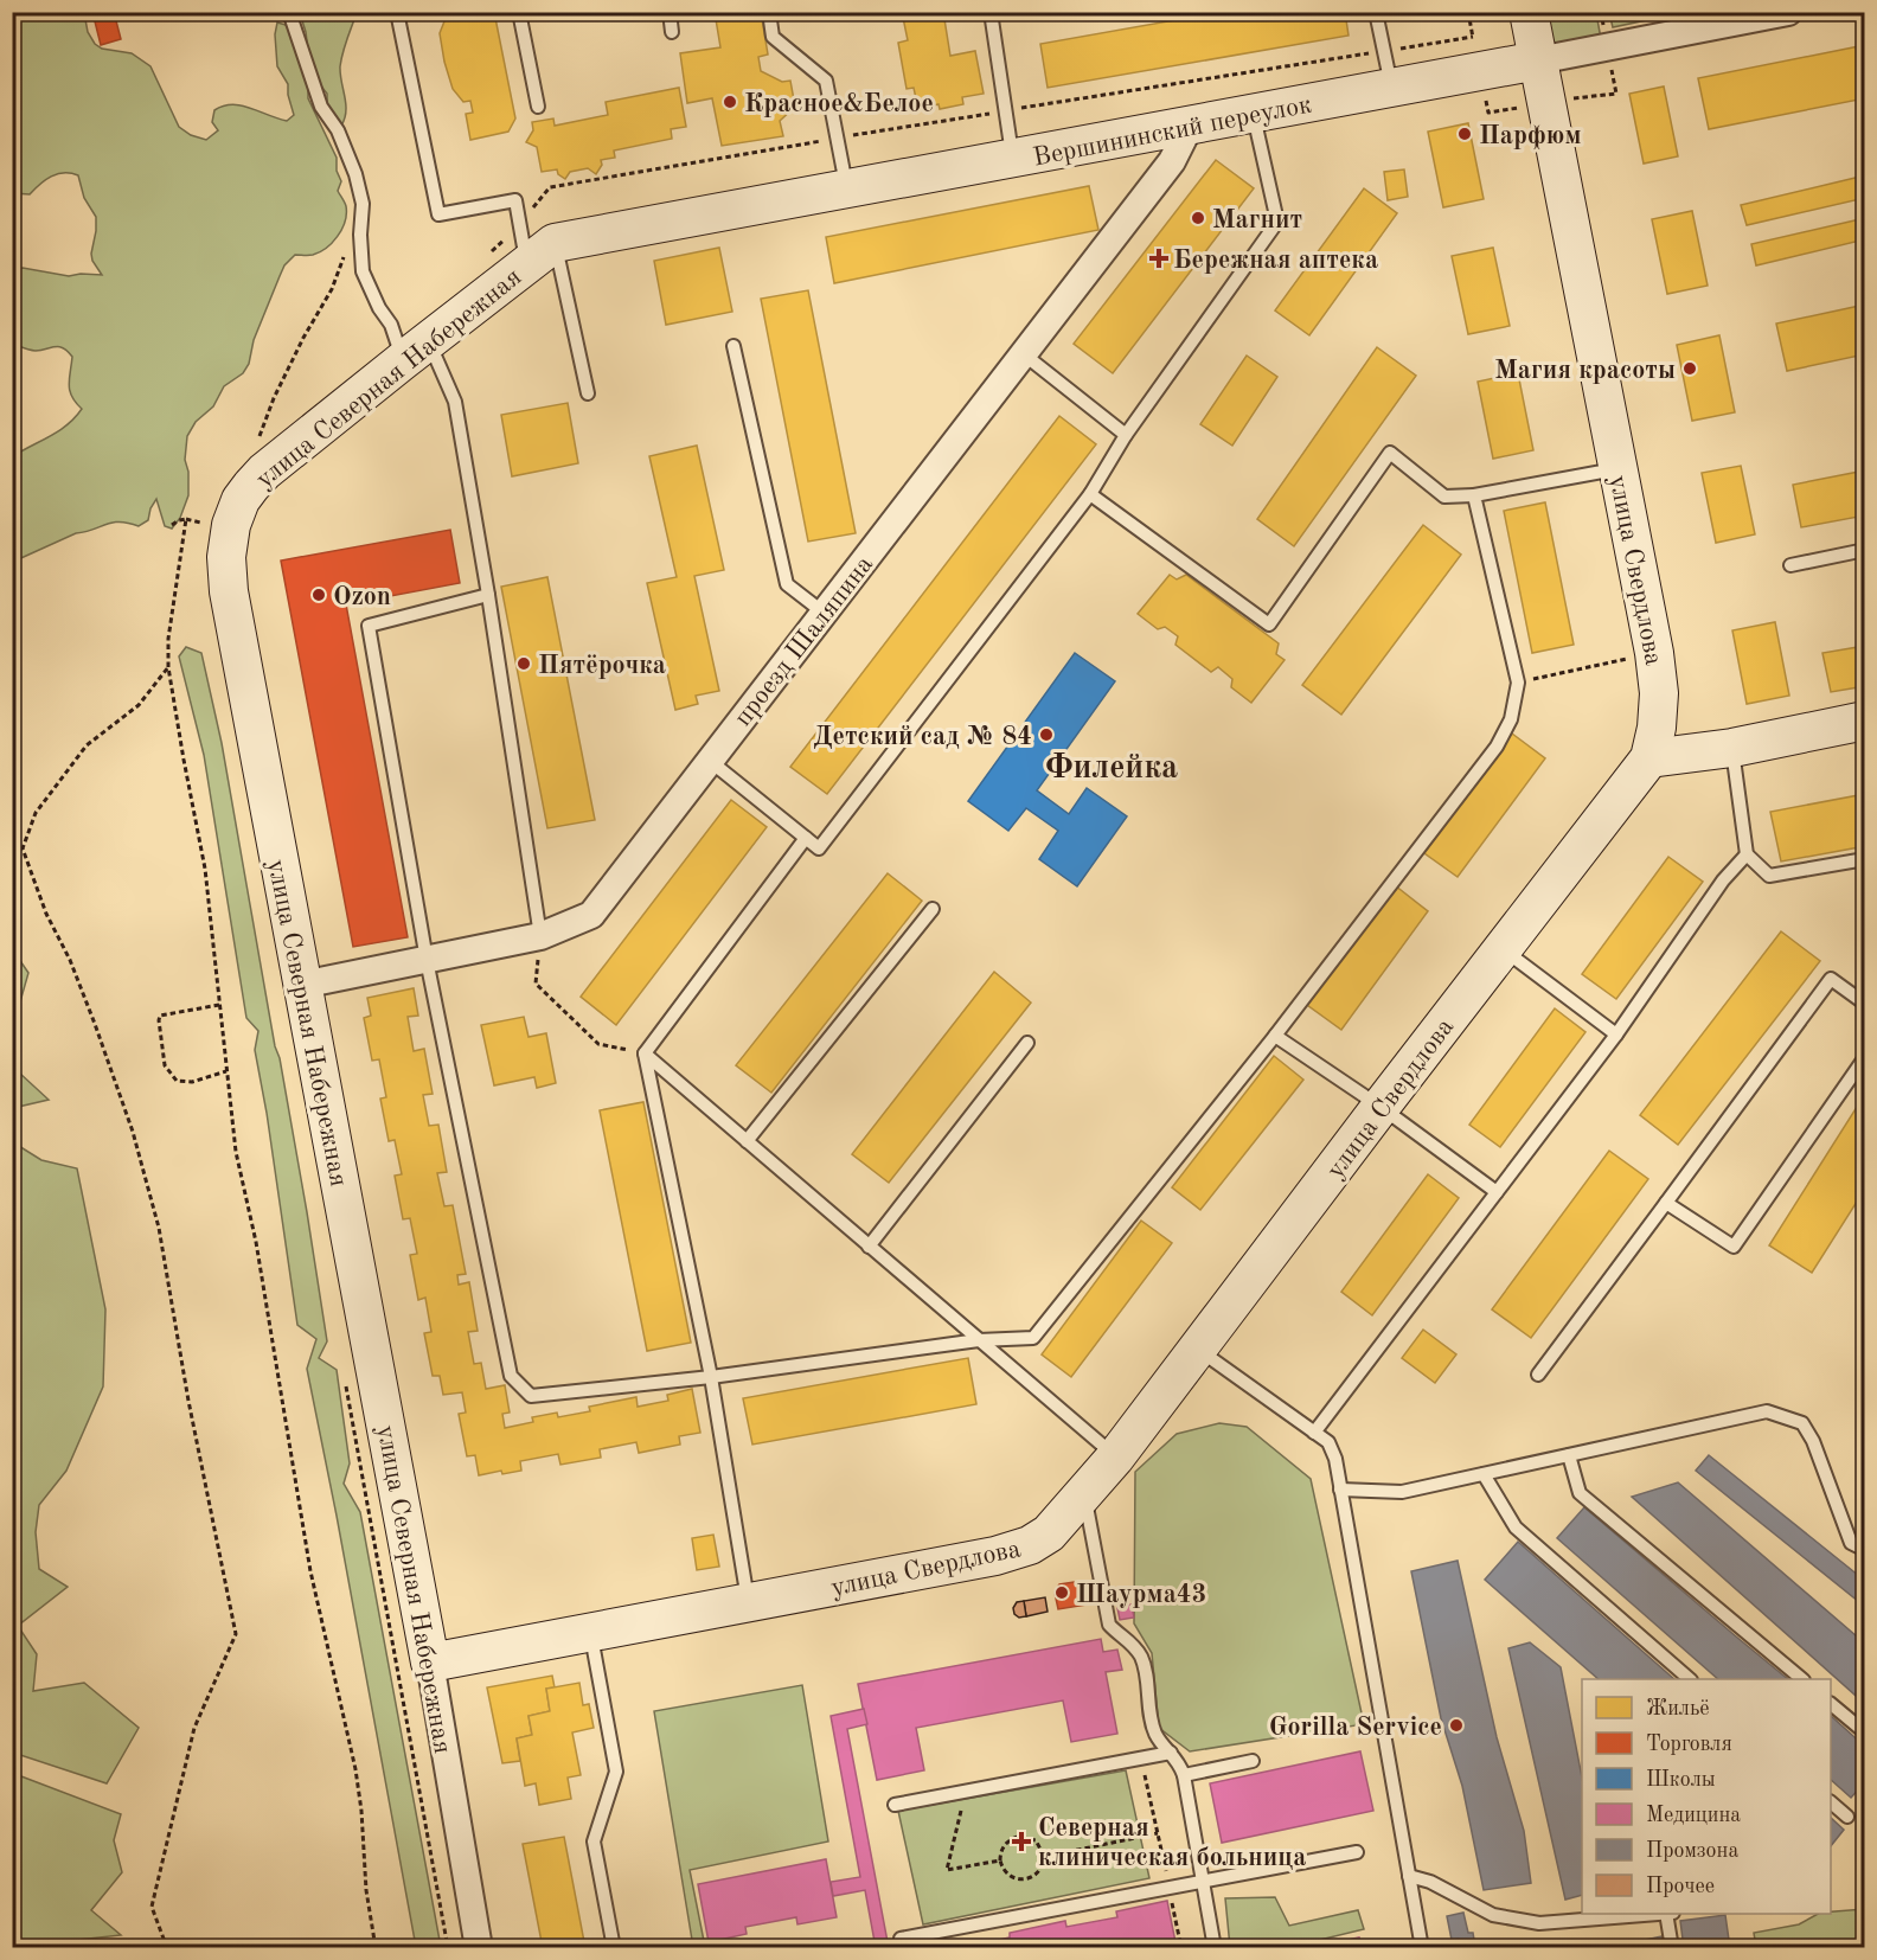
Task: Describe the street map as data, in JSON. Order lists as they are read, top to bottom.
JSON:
{
  "streets": {
    "street": [
      "Вершининский переулок",
      "улица Северная Набережная",
      "улица Свердлова",
      "проезд Шаляпина"
    ]
  },
  "crossings": [
    ["Вершининский переулок", "улица Северная Набережная"],
    ["Вершининский переулок", "улица Свердлова"],
    ["Вершининский переулок", "проезд Шаляпина"],
    ["улица Северная Набережная", "улица Свердлова"],
    ["улица Северная Набережная", "проезд Шаляпина"]
  ],
  "districts": ["Филейка"],
  "places": {
    "other": [
      "Красное&Белое",
      "Парфюм",
      "Магнит",
      "Магия красоты",
      "Ozon",
      "Пятёрочка",
      "Детский сад № 84",
      "Шаурма43",
      "Gorilla Service"
    ],
    "health": ["Бережная аптека", "Северная клиническая больница"]
  },
  "legend": [
    "Жильё",
    "Торговля",
    "Школы",
    "Медицина",
    "Промзона",
    "Прочее"
  ]
}
